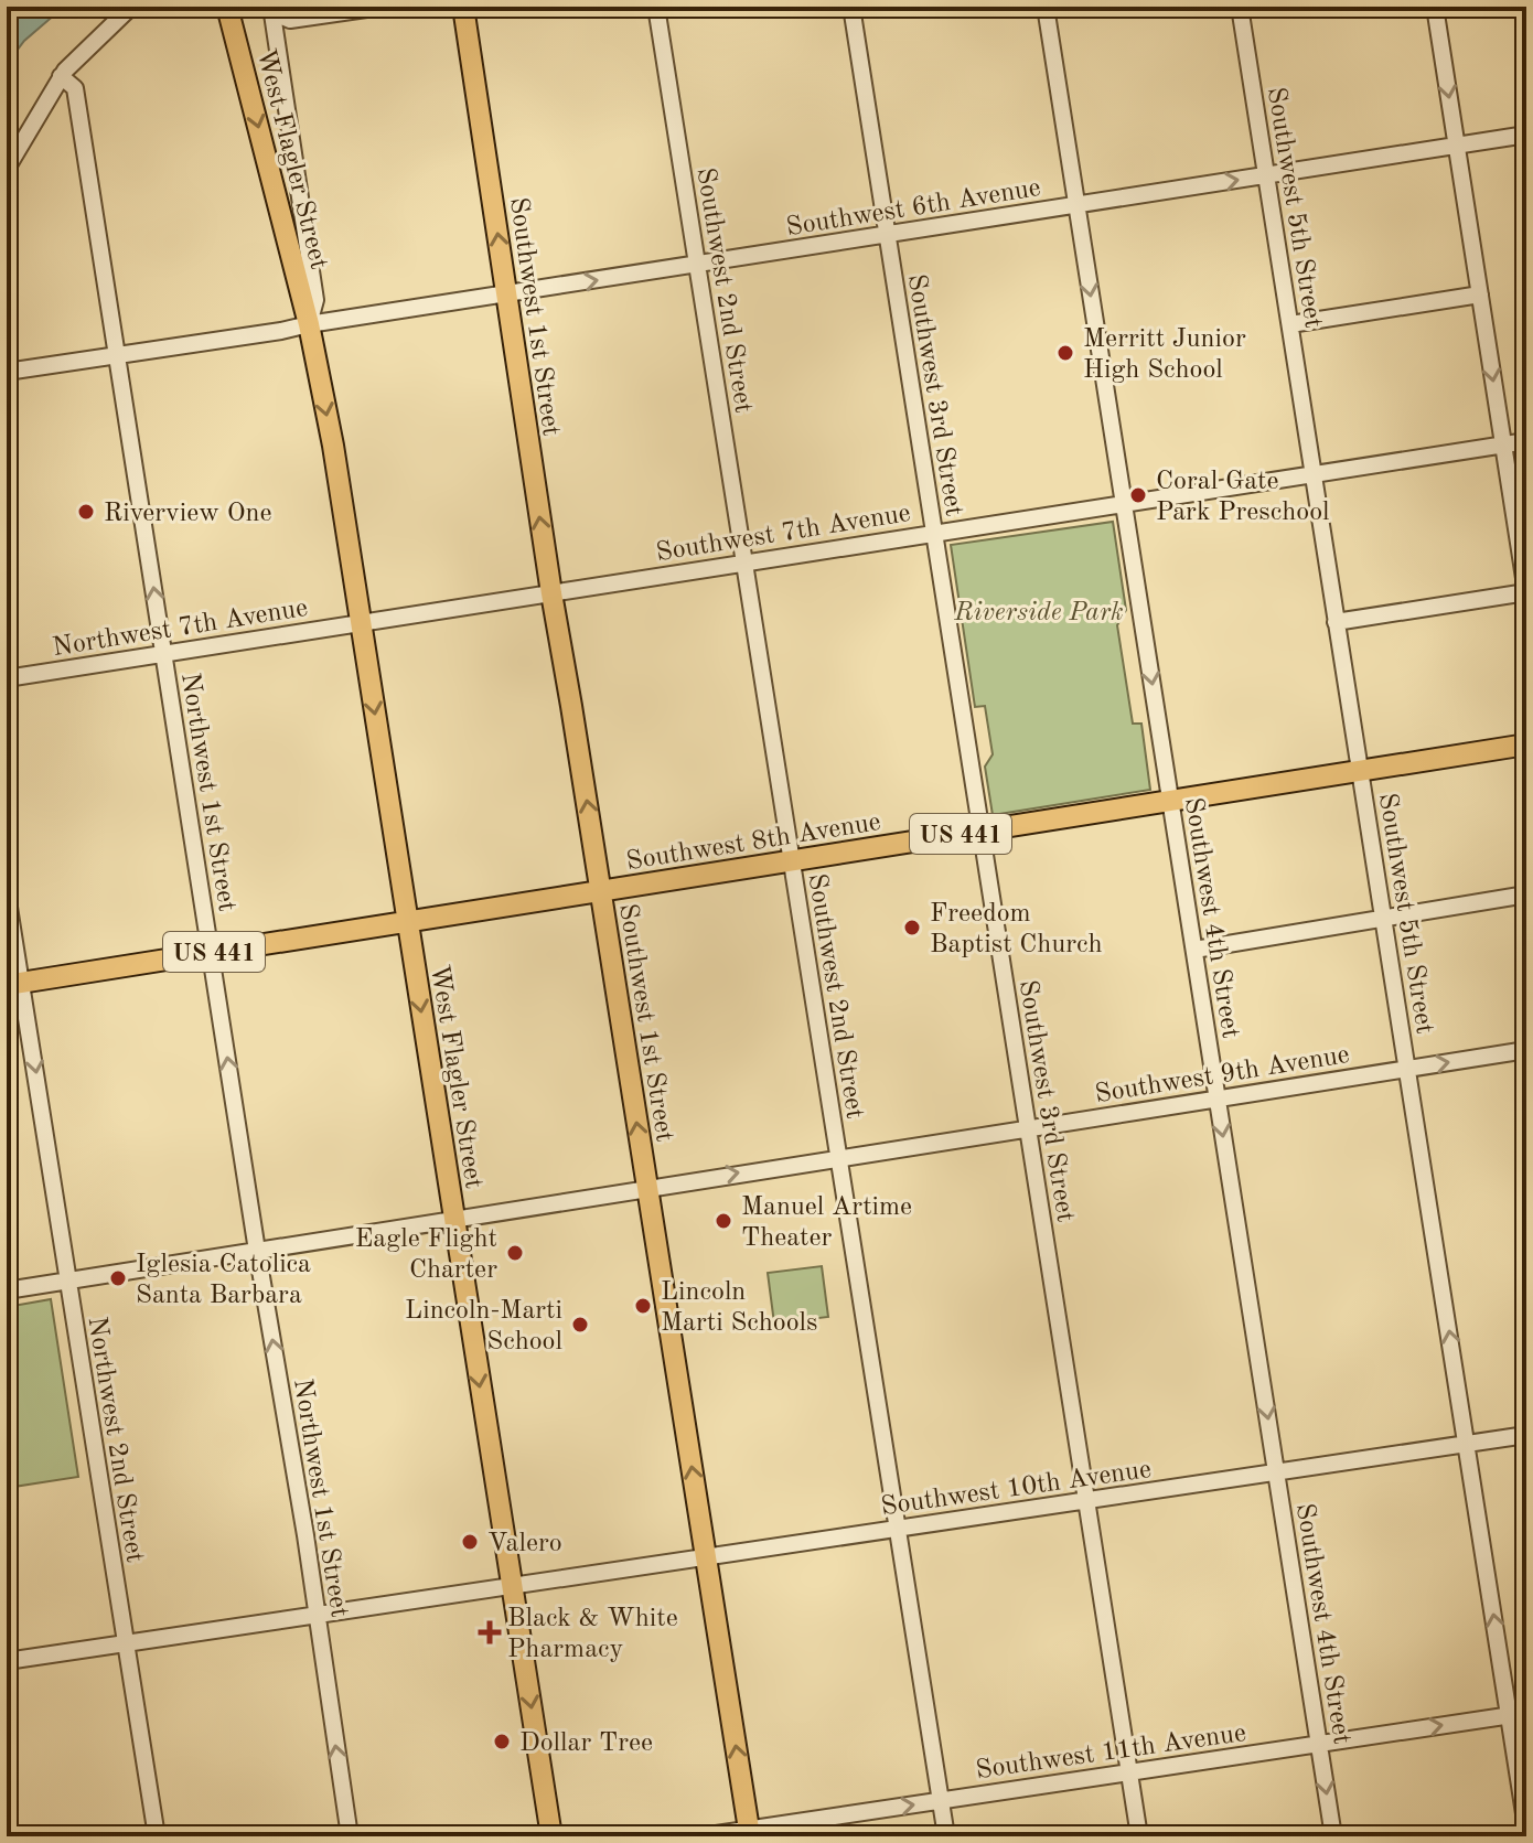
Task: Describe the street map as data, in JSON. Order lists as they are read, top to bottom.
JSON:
{
  "streets": {
    "main road": [
      "West Flagler Street",
      "Southwest 1st Street",
      "US 441",
      "Southwest 8th Avenue"
    ],
    "street": [
      "Southwest 6th Avenue",
      "Southwest 5th Street",
      "Southwest 2nd Street",
      "Southwest 3rd Street",
      "Southwest 7th Avenue",
      "Northwest 7th Avenue",
      "Northwest 1st Street",
      "Southwest 4th Street",
      "Southwest 9th Avenue",
      "Northwest 2nd Street",
      "Southwest 10th Avenue",
      "Southwest 11th Avenue"
    ]
  },
  "crossings": [
    ["West Flagler Street", "Southwest 6th Avenue"],
    ["West Flagler Street", "Southwest 7th Avenue"],
    ["West Flagler Street", "Northwest 7th Avenue"],
    ["West Flagler Street", "US 441"],
    ["West Flagler Street", "Southwest 8th Avenue"],
    ["West Flagler Street", "Southwest 9th Avenue"],
    ["West Flagler Street", "Southwest 10th Avenue"],
    ["Southwest 6th Avenue", "Southwest 5th Street"],
    ["Southwest 6th Avenue", "Southwest 2nd Street"],
    ["Southwest 6th Avenue", "Southwest 1st Street"],
    ["Southwest 6th Avenue", "Southwest 3rd Street"],
    ["Southwest 6th Avenue", "Northwest 1st Street"],
    ["Southwest 6th Avenue", "Southwest 4th Street"],
    ["Southwest 5th Street", "Southwest 7th Avenue"],
    ["Southwest 5th Street", "Southwest 8th Avenue"],
    ["Southwest 5th Street", "Southwest 9th Avenue"],
    ["Southwest 5th Street", "Southwest 10th Avenue"],
    ["Southwest 5th Street", "Southwest 11th Avenue"],
    ["Southwest 2nd Street", "Southwest 7th Avenue"],
    ["Southwest 2nd Street", "Southwest 8th Avenue"],
    ["Southwest 2nd Street", "Southwest 9th Avenue"],
    ["Southwest 2nd Street", "Southwest 10th Avenue"],
    ["Southwest 2nd Street", "Southwest 11th Avenue"],
    ["Southwest 1st Street", "Southwest 7th Avenue"],
    ["Southwest 1st Street", "Southwest 8th Avenue"],
    ["Southwest 1st Street", "Southwest 9th Avenue"],
    ["Southwest 1st Street", "Southwest 10th Avenue"],
    ["Southwest 1st Street", "Southwest 11th Avenue"],
    ["Southwest 3rd Street", "Southwest 7th Avenue"],
    ["Southwest 3rd Street", "Southwest 8th Avenue"],
    ["Southwest 3rd Street", "Southwest 9th Avenue"],
    ["Southwest 3rd Street", "Southwest 10th Avenue"],
    ["Southwest 3rd Street", "Southwest 11th Avenue"],
    ["Southwest 7th Avenue", "Northwest 7th Avenue"],
    ["Southwest 7th Avenue", "Southwest 4th Street"],
    ["Northwest 7th Avenue", "Northwest 1st Street"],
    ["Northwest 1st Street", "US 441"],
    ["Northwest 1st Street", "Southwest 9th Avenue"],
    ["Northwest 1st Street", "Southwest 10th Avenue"],
    ["US 441", "Southwest 8th Avenue"],
    ["US 441", "Northwest 2nd Street"],
    ["Southwest 8th Avenue", "Southwest 4th Street"],
    ["Southwest 4th Street", "Southwest 9th Avenue"],
    ["Southwest 4th Street", "Southwest 10th Avenue"],
    ["Southwest 4th Street", "Southwest 11th Avenue"],
    ["Southwest 9th Avenue", "Northwest 2nd Street"],
    ["Northwest 2nd Street", "Southwest 10th Avenue"]
  ],
  "one_way": [
    "West Flagler Street",
    "Southwest 5th Street",
    "Southwest 1st Street",
    "Northwest 1st Street",
    "Southwest 4th Street",
    "Southwest 11th Avenue"
  ],
  "parks": ["Riverside Park"],
  "places": {
    "other": [
      "Merritt Junior High School",
      "Coral Gate Park Preschool",
      "Riverview One",
      "Freedom Baptist Church",
      "Manuel Artime Theater",
      "Eagle Flight Charter",
      "Iglesia Catolica Santa Barbara",
      "Lincoln Marti Schools",
      "Lincoln-Marti School",
      "Valero",
      "Dollar Tree"
    ],
    "health": ["Black & White Pharmacy"]
  }
}
